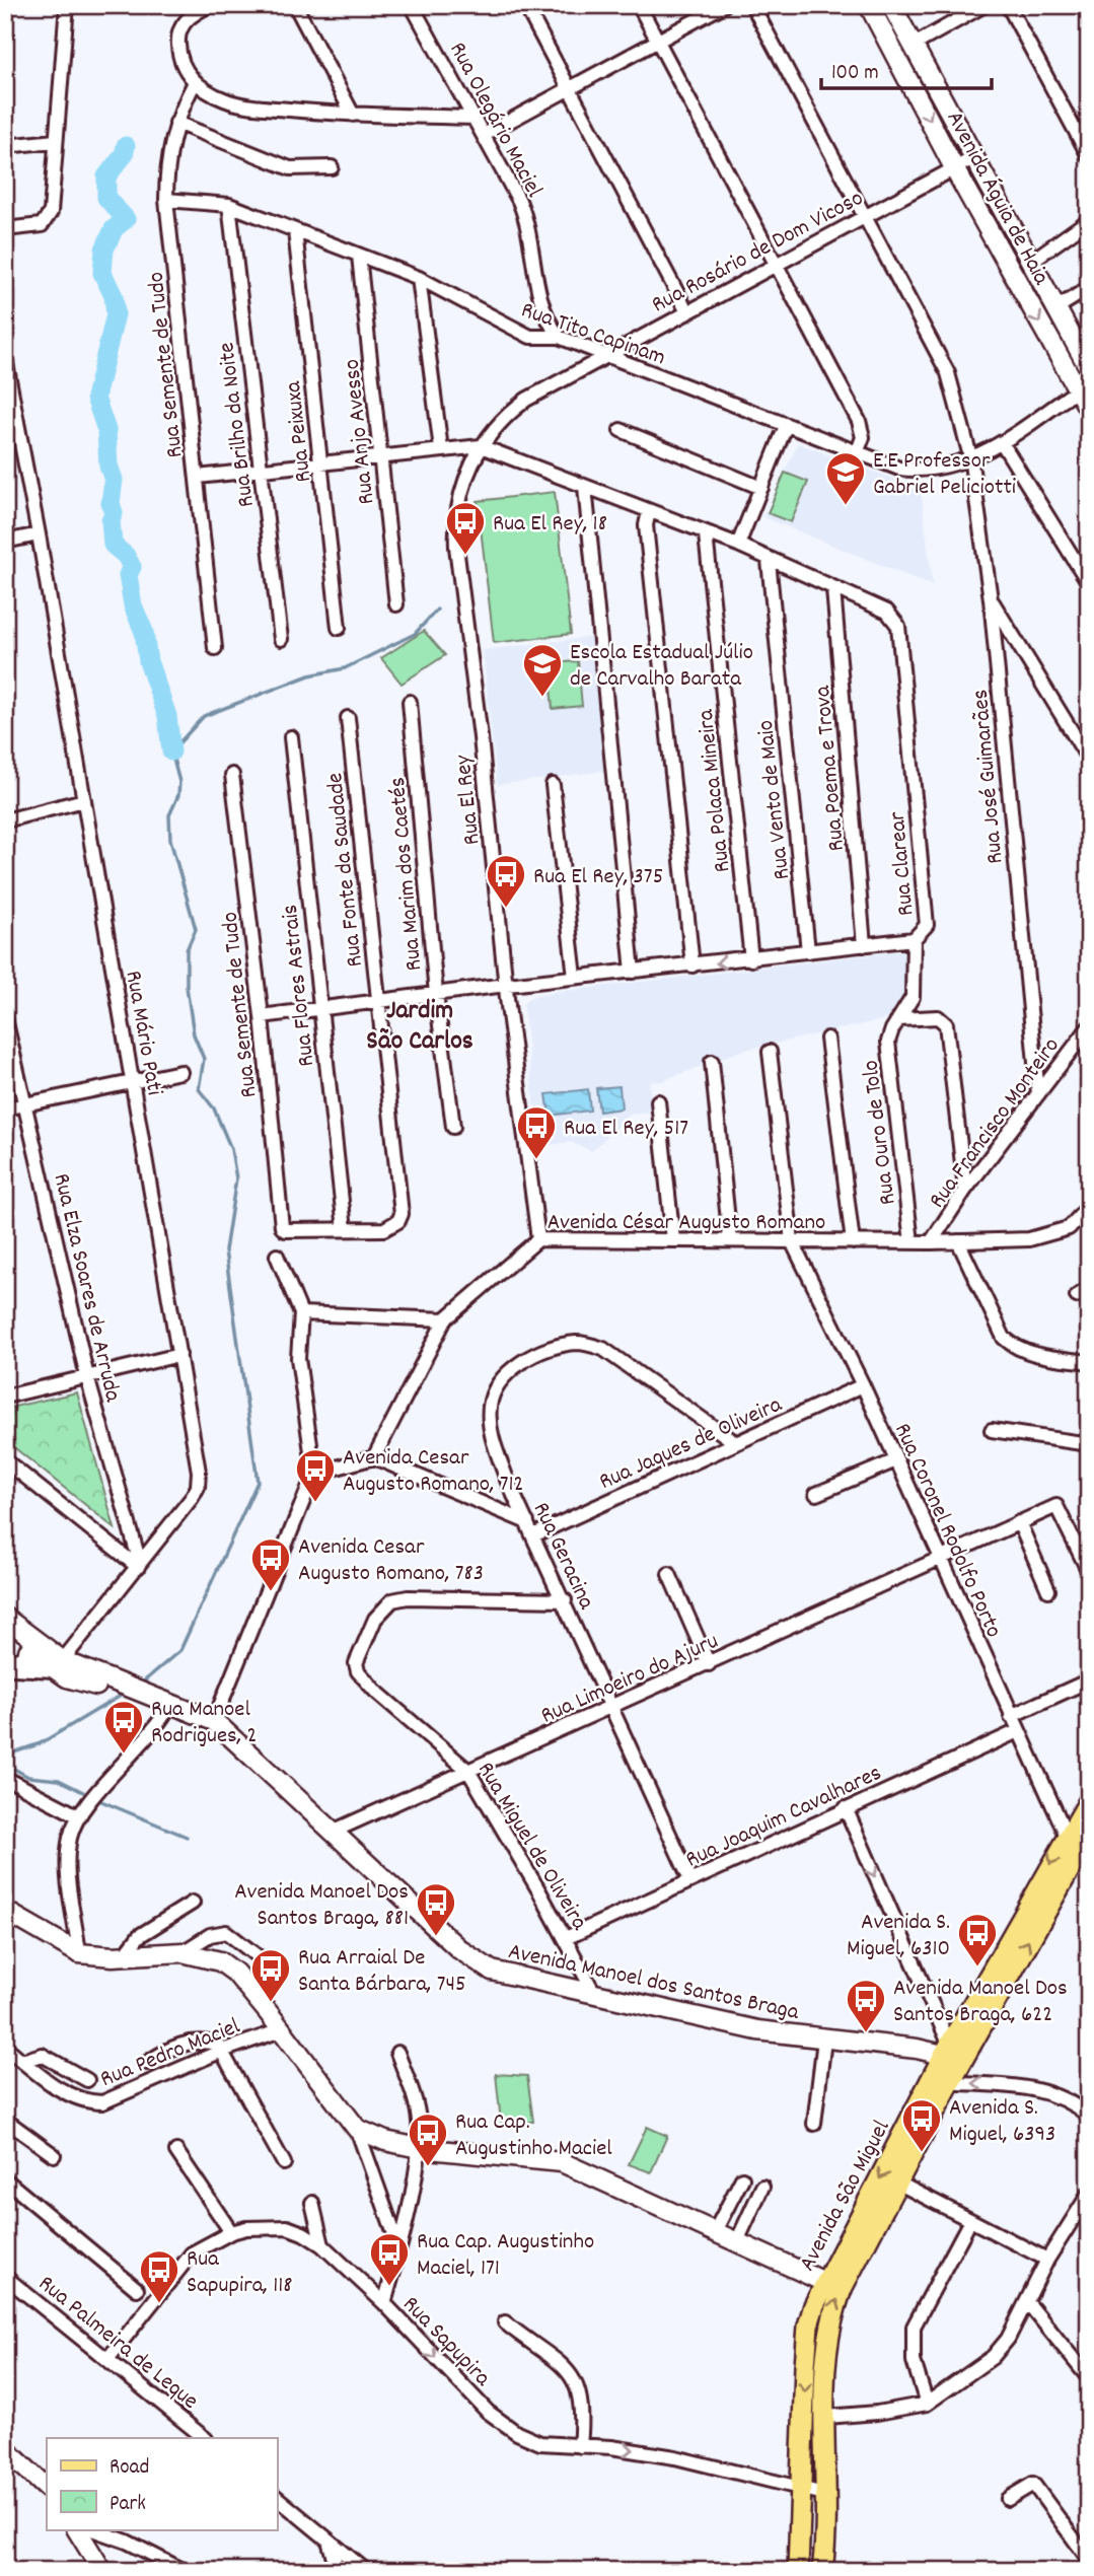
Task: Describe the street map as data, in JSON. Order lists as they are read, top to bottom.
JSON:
{
  "streets": {
    "main road": ["Avenida São Miguel"],
    "street": [
      "Rua Olegário Maciel",
      "Avenida Águia de Haia",
      "Rua Rosário de Dom Vicoso",
      "Rua Tito Capinam",
      "Rua Semente de Tudo",
      "Rua Brilho da Noite",
      "Rua Peixuxa",
      "Rua Anjo Avesso",
      "Rua Poema e Trova",
      "Rua José Guimarães",
      "Rua Polaca Mineira",
      "Rua El Rey",
      "Rua Vento de Maio",
      "Rua Clarear",
      "Rua Fonte da Saudade",
      "Rua Marim dos Caetés",
      "Rua Flores Astrais",
      "Rua Mário Pati",
      "Rua Francisco Monteiro",
      "Rua Ouro de Tolo",
      "Avenida César Augusto Romano",
      "Rua Elza Soares de Arruda",
      "Rua Jaques de Oliveira",
      "Rua Coronel Rodolfo Porto",
      "Rua Geracina",
      "Rua Limoeiro do Ajuru",
      "Rua Joaquim Cavalhares",
      "Rua Miguel de Oliveira",
      "Avenida Manoel dos Santos Braga",
      "Rua Pedro Maciel",
      "Rua Sapupira",
      "Rua Palmeira de Leque"
    ]
  },
  "crossings": [
    ["Rua Olegário Maciel", "Rua Tito Capinam"],
    ["Avenida Águia de Haia", "Rua Rosário de Dom Vicoso"],
    ["Avenida Águia de Haia", "Rua Tito Capinam"],
    ["Rua Rosário de Dom Vicoso", "Rua Tito Capinam"],
    ["Rua Rosário de Dom Vicoso", "Rua José Guimarães"],
    ["Rua Rosário de Dom Vicoso", "Rua El Rey"],
    ["Rua Rosário de Dom Vicoso", "Rua Clarear"],
    ["Rua Tito Capinam", "Rua Semente de Tudo"],
    ["Rua Tito Capinam", "Rua Brilho da Noite"],
    ["Rua Tito Capinam", "Rua Peixuxa"],
    ["Rua Tito Capinam", "Rua Anjo Avesso"],
    ["Rua Tito Capinam", "Rua José Guimarães"],
    ["Rua Semente de Tudo", "Rua Clarear"],
    ["Rua Semente de Tudo", "Rua Fonte da Saudade"],
    ["Rua Semente de Tudo", "Rua Flores Astrais"],
    ["Rua Poema e Trova", "Rua Clarear"],
    ["Rua José Guimarães", "Rua Francisco Monteiro"],
    ["Rua Polaca Mineira", "Rua Clarear"],
    ["Rua El Rey", "Rua Clarear"],
    ["Rua El Rey", "Avenida César Augusto Romano"],
    ["Rua Vento de Maio", "Rua Clarear"],
    ["Rua Clarear", "Rua Fonte da Saudade"],
    ["Rua Clarear", "Rua Marim dos Caetés"],
    ["Rua Clarear", "Rua Flores Astrais"],
    ["Rua Clarear", "Rua Ouro de Tolo"],
    ["Rua Fonte da Saudade", "Rua Flores Astrais"],
    ["Rua Mário Pati", "Rua Elza Soares de Arruda"],
    ["Rua Mário Pati", "Avenida Manoel dos Santos Braga"],
    ["Rua Francisco Monteiro", "Avenida César Augusto Romano"],
    ["Rua Ouro de Tolo", "Avenida César Augusto Romano"],
    ["Avenida César Augusto Romano", "Rua Coronel Rodolfo Porto"],
    ["Rua Jaques de Oliveira", "Rua Coronel Rodolfo Porto"],
    ["Rua Jaques de Oliveira", "Rua Geracina"],
    ["Rua Coronel Rodolfo Porto", "Rua Limoeiro do Ajuru"],
    ["Rua Coronel Rodolfo Porto", "Rua Joaquim Cavalhares"],
    ["Rua Coronel Rodolfo Porto", "Avenida São Miguel"],
    ["Rua Geracina", "Rua Limoeiro do Ajuru"],
    ["Rua Geracina", "Rua Joaquim Cavalhares"],
    ["Rua Geracina", "Rua Miguel de Oliveira"],
    ["Rua Limoeiro do Ajuru", "Rua Miguel de Oliveira"],
    ["Rua Limoeiro do Ajuru", "Avenida Manoel dos Santos Braga"],
    ["Rua Joaquim Cavalhares", "Rua Miguel de Oliveira"],
    ["Rua Miguel de Oliveira", "Avenida Manoel dos Santos Braga"],
    ["Avenida Manoel dos Santos Braga", "Avenida São Miguel"],
    ["Avenida São Miguel", "Rua Sapupira"],
    ["Rua Sapupira", "Rua Palmeira de Leque"]
  ],
  "one_way": ["Rua Sapupira"],
  "districts": ["Jardim São Carlos"],
  "places": {
    "school or university": ["E.E Professor Gabriel Peliciotti", "Escola Estadual Júlio de Carvalho Barata"],
    "bus stop": [
      "Rua El Rey, 18",
      "Rua El Rey, 375",
      "Rua El Rey, 517",
      "Avenida Cesar Augusto Romano, 712",
      "Avenida Cesar Augusto Romano, 783",
      "Rua Manoel Rodrigues, 2",
      "Avenida Manoel Dos Santos Braga, 881",
      "Avenida S. Miguel, 6310",
      "Rua Arraial De Santa Bárbara, 745",
      "Avenida Manoel Dos Santos Braga, 622",
      "Avenida S. Miguel, 6393",
      "Rua Cap. Augustinho Maciel",
      "Rua Cap. Augustinho Maciel, 171",
      "Rua Sapupira, 118"
    ]
  },
  "legend": ["Road", "Park"],
  "scale_bar": "100 m"
}
